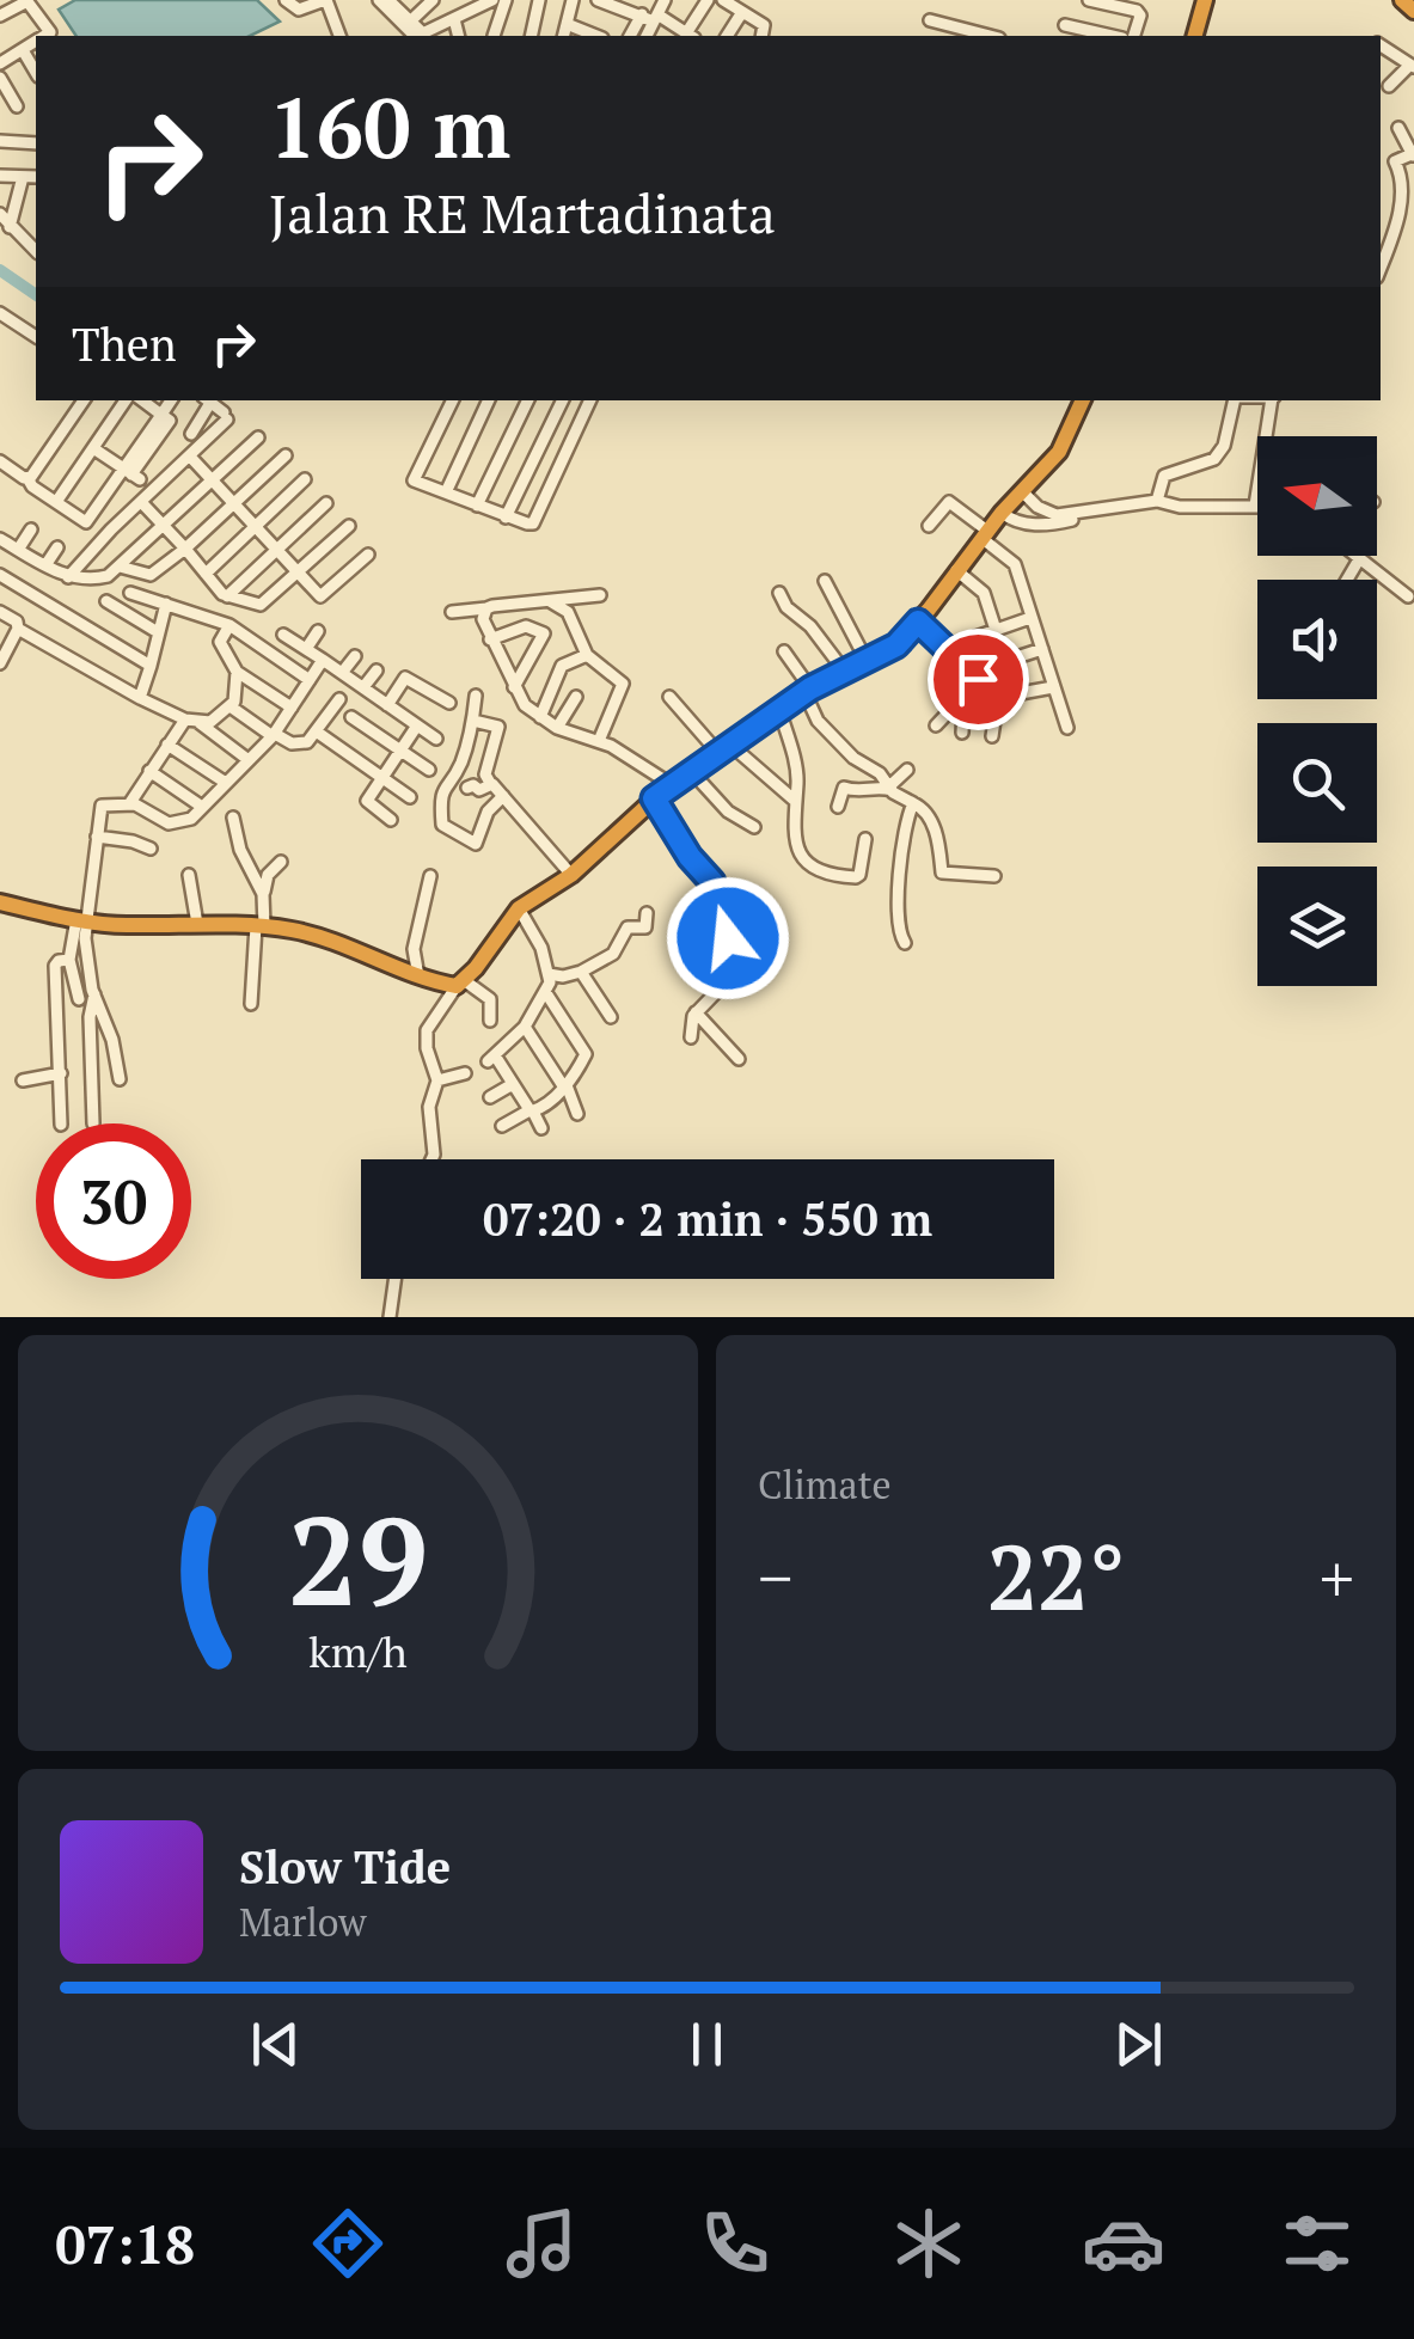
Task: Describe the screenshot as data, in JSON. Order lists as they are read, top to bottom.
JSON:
{
  "north": "left",
  "page": {
    "turn": ["160 m", "Jalan RE Martadinata"],
    "then": "Then",
    "limit": "30",
    "trip": "07:20 · 2 min · 550 m",
    "tile": "Climate",
    "heat": ["−", "22°", "+"],
    "song": ["Slow Tide", "Marlow"],
    "tabs": "07:18",
    "gauge": ["29", "km/h"]
  }
}
